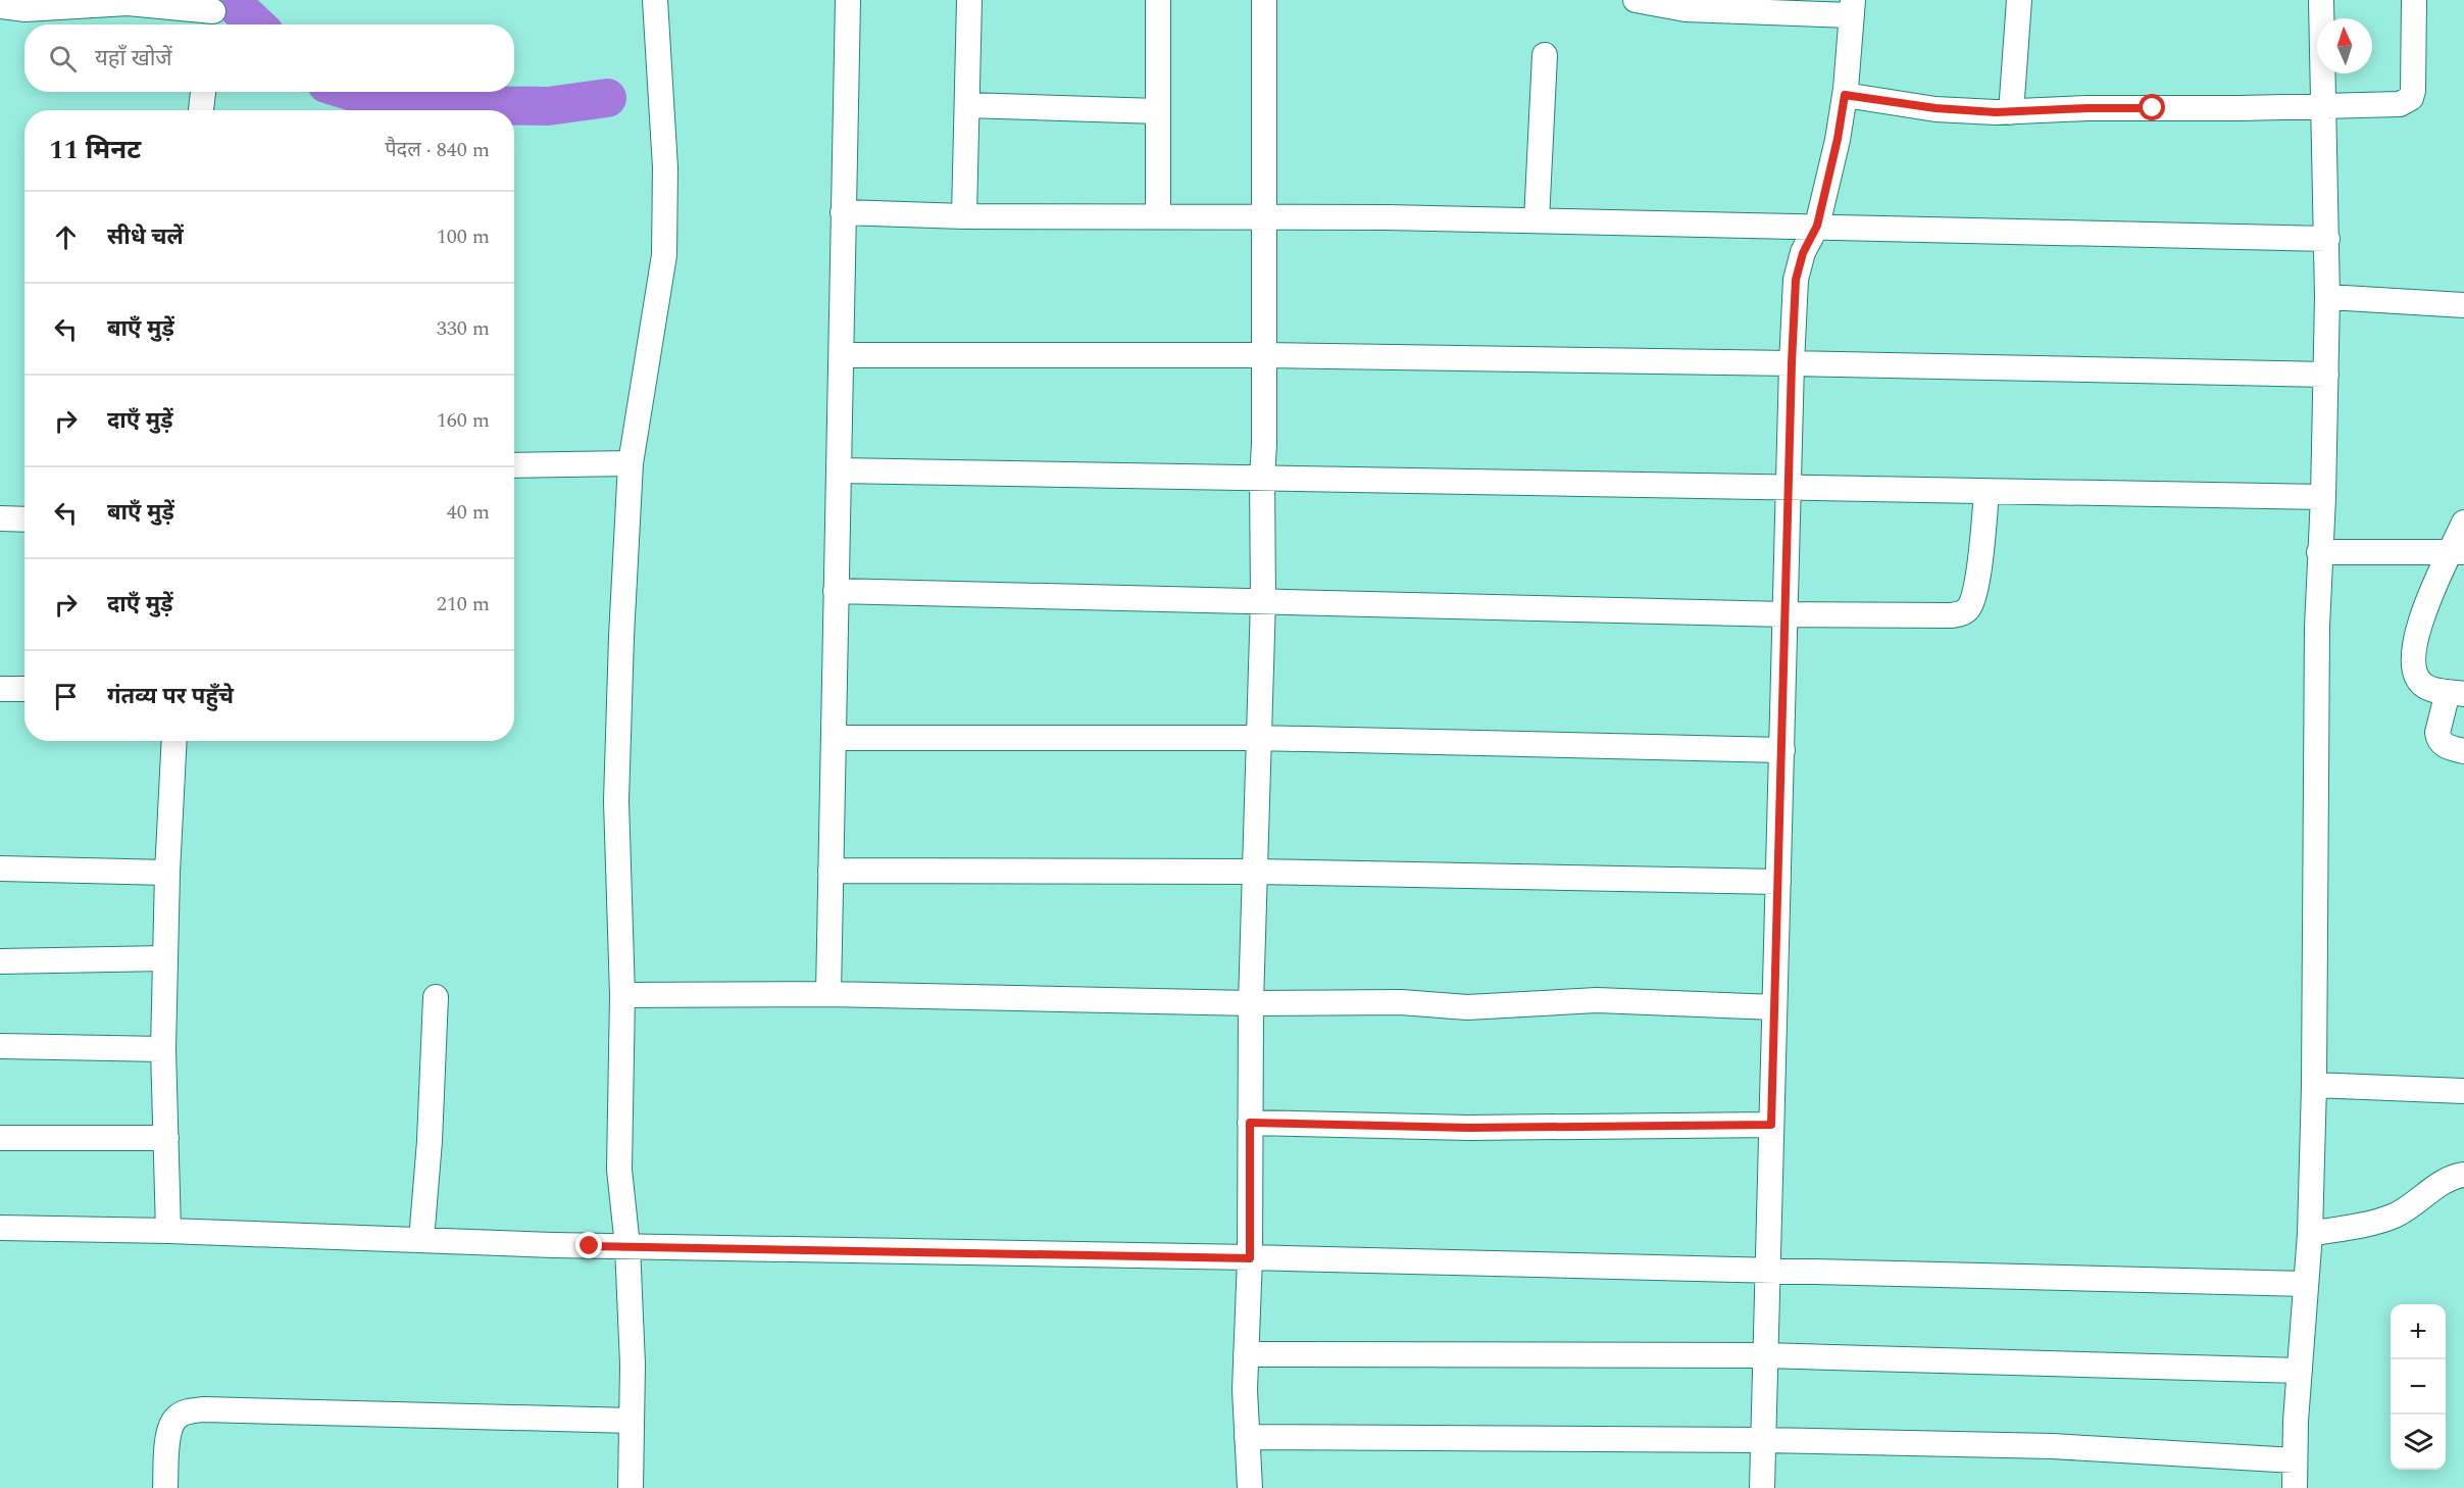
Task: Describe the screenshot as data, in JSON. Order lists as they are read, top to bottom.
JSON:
{
  "north": "top",
  "page": {
    "search": "यहाँ खोजें",
    "heading": ["11 मिनट", "पैदल · 840 m"],
    "list": [
      ["सीधे चलें", "100 m"],
      ["बाएँ मुड़ें", "330 m"],
      ["दाएँ मुड़ें", "160 m"],
      ["बाएँ मुड़ें", "40 m"],
      ["दाएँ मुड़ें", "210 m"],
      "गंतव्य पर पहुँचे"
    ],
    "map_buttons": ["+", "−"]
  }
}
